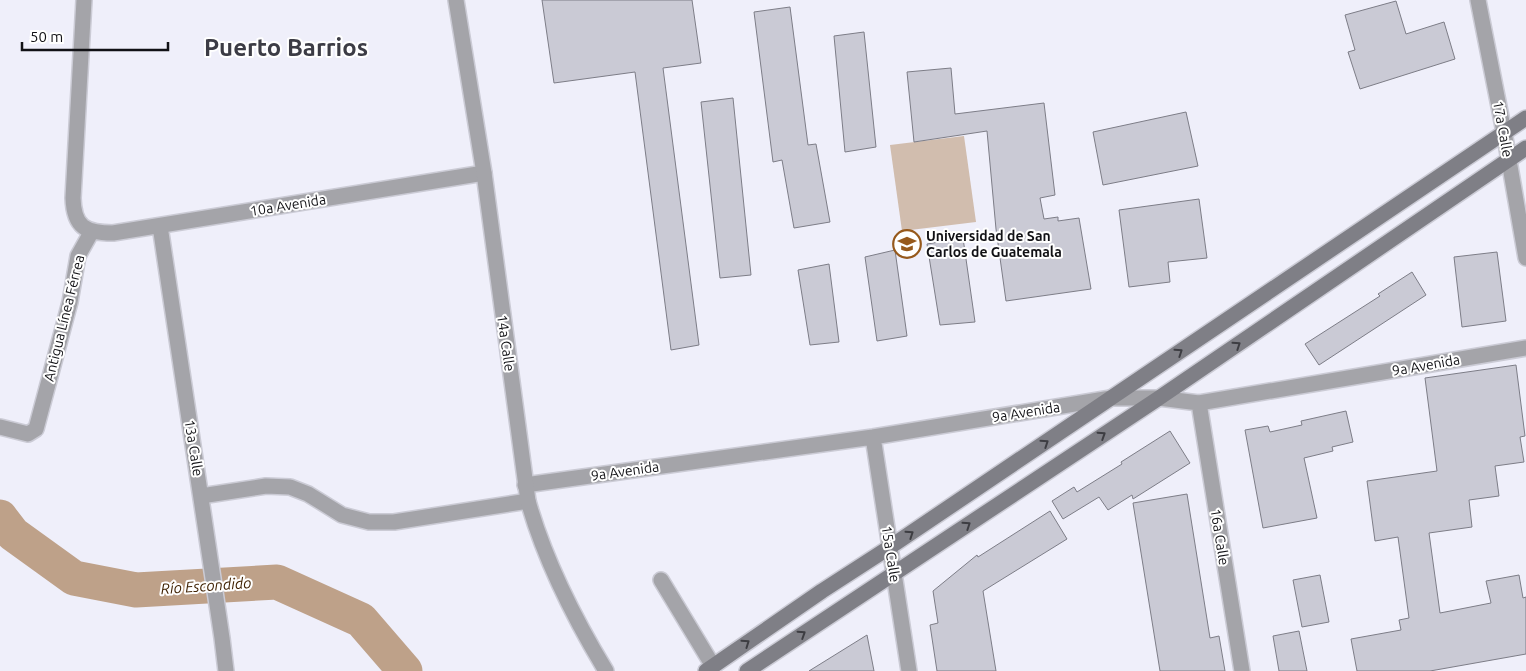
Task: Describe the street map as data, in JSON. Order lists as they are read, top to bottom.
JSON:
{
  "streets": {
    "street": [
      "17a Calle",
      "10a Avenida",
      "Antigua Línea Férrea",
      "14a Calle",
      "9a Avenida",
      "13a Calle",
      "16a Calle",
      "15a Calle"
    ]
  },
  "crossings": [
    ["10a Avenida", "Antigua Línea Férrea"],
    ["10a Avenida", "14a Calle"],
    ["10a Avenida", "13a Calle"],
    ["14a Calle", "9a Avenida"],
    ["9a Avenida", "16a Calle"],
    ["9a Avenida", "15a Calle"]
  ],
  "districts": ["Puerto Barrios"],
  "water": ["Río Escondido"],
  "places": {
    "school or university": ["Universidad de San Carlos de Guatemala"]
  },
  "scale_bar": "50 m"
}
